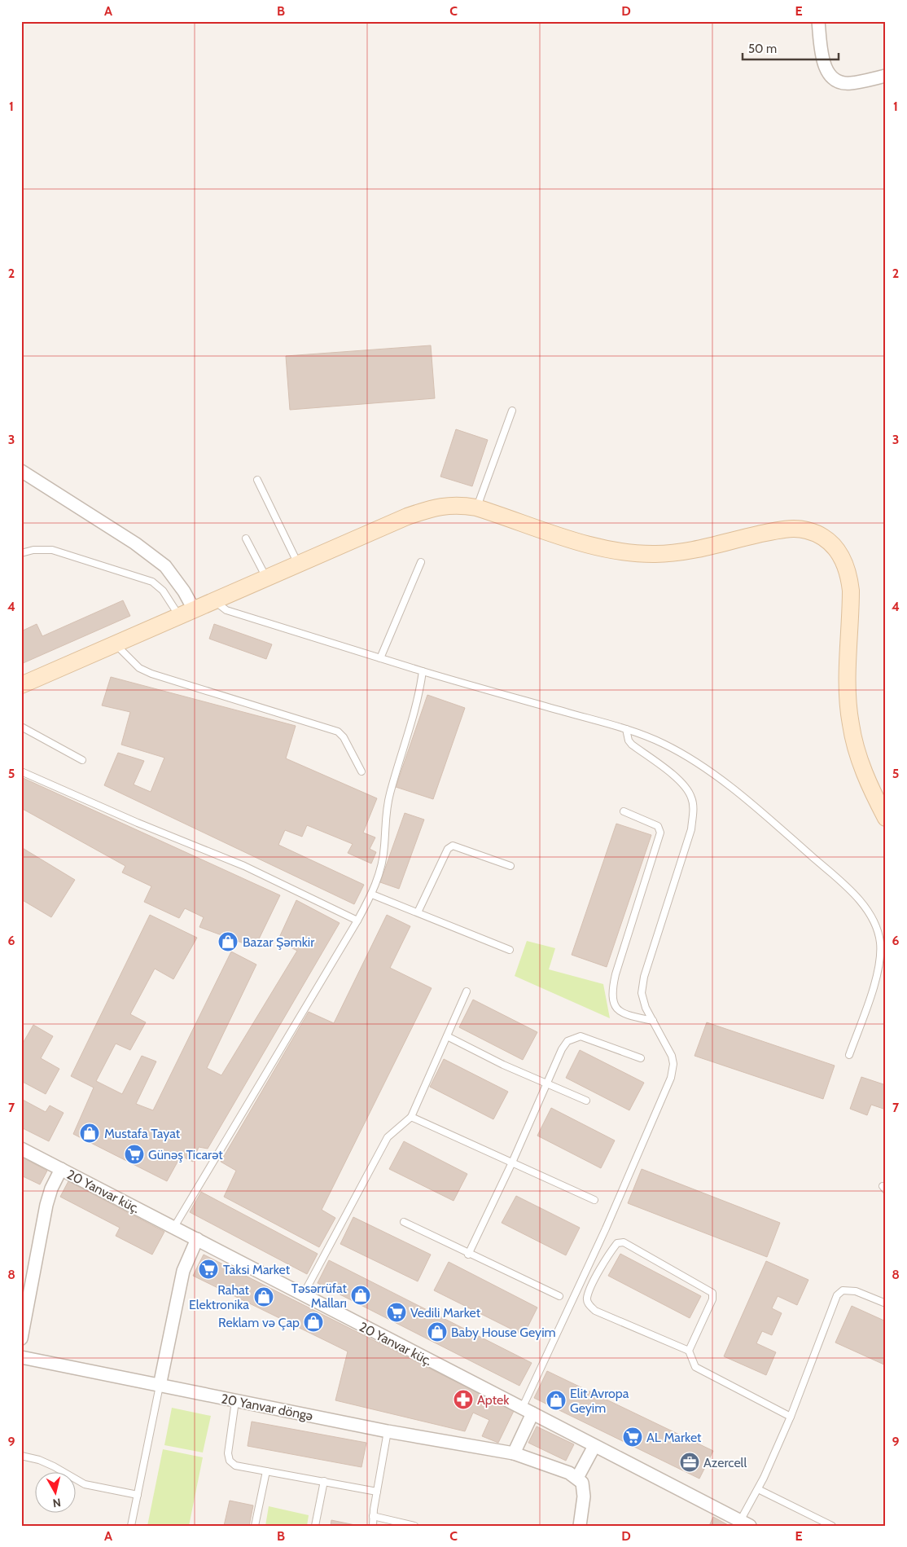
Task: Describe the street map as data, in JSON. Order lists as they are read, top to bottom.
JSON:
{
  "streets": {
    "street": ["20 Yanvar küç.", "20 Yanvar döngə"]
  },
  "places": {
    "shop": [
      "Bazar Şəmkir",
      "Mustafa Tayat",
      "Təsərrüfat Malları",
      "Rahat Elektronika",
      "Reklam və Çap",
      "Baby House Geyim",
      "Elit Avropa Geyim"
    ],
    "supermarket": [
      "Günəş Ticarət",
      "Taksi Market",
      "Vedili Market",
      "AL Market"
    ],
    "pharmacy": ["Aptek"],
    "office": ["Azercell"]
  },
  "scale_bar": "50 m",
  "north": "bottom",
  "grid": {
    "columns": [
      "A",
      "B",
      "C",
      "D",
      "E"
    ],
    "rows": [
      "1",
      "2",
      "3",
      "4",
      "5",
      "6",
      "7",
      "8",
      "9"
    ]
  }
}
